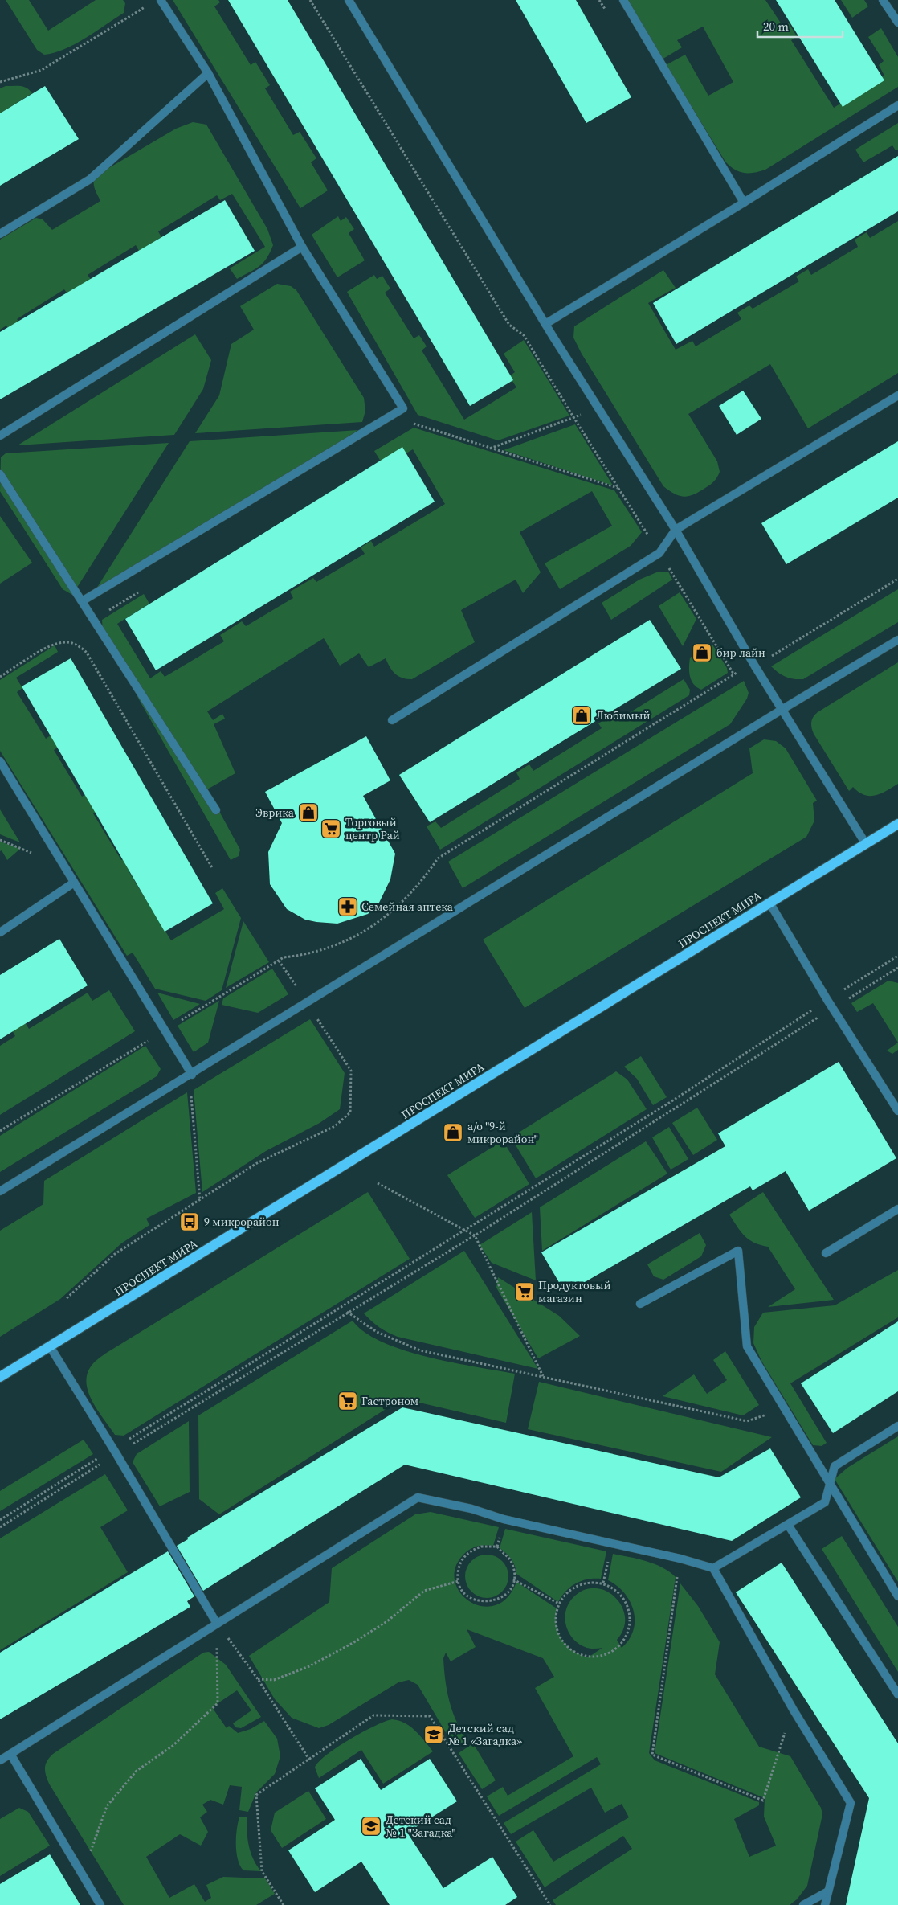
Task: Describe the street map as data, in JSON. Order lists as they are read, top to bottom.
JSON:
{
  "streets": {
    "main road": ["ПРОСПЕКТ МИРА"]
  },
  "places": {
    "shop": [
      "бир лайн",
      "Любимый",
      "Эврика",
      "а/о \"9-й микрорайон\""
    ],
    "supermarket": ["Торговый центр Рай", "Продуктовый магазин", "Гастроном"],
    "pharmacy": ["Семейная аптека"],
    "bus stop": ["9 микрорайон"],
    "school or university": ["Детский сад № 1 «Загадка»", "Детский сад № 1 \"Загадка\""]
  },
  "scale_bar": "20 m"
}
